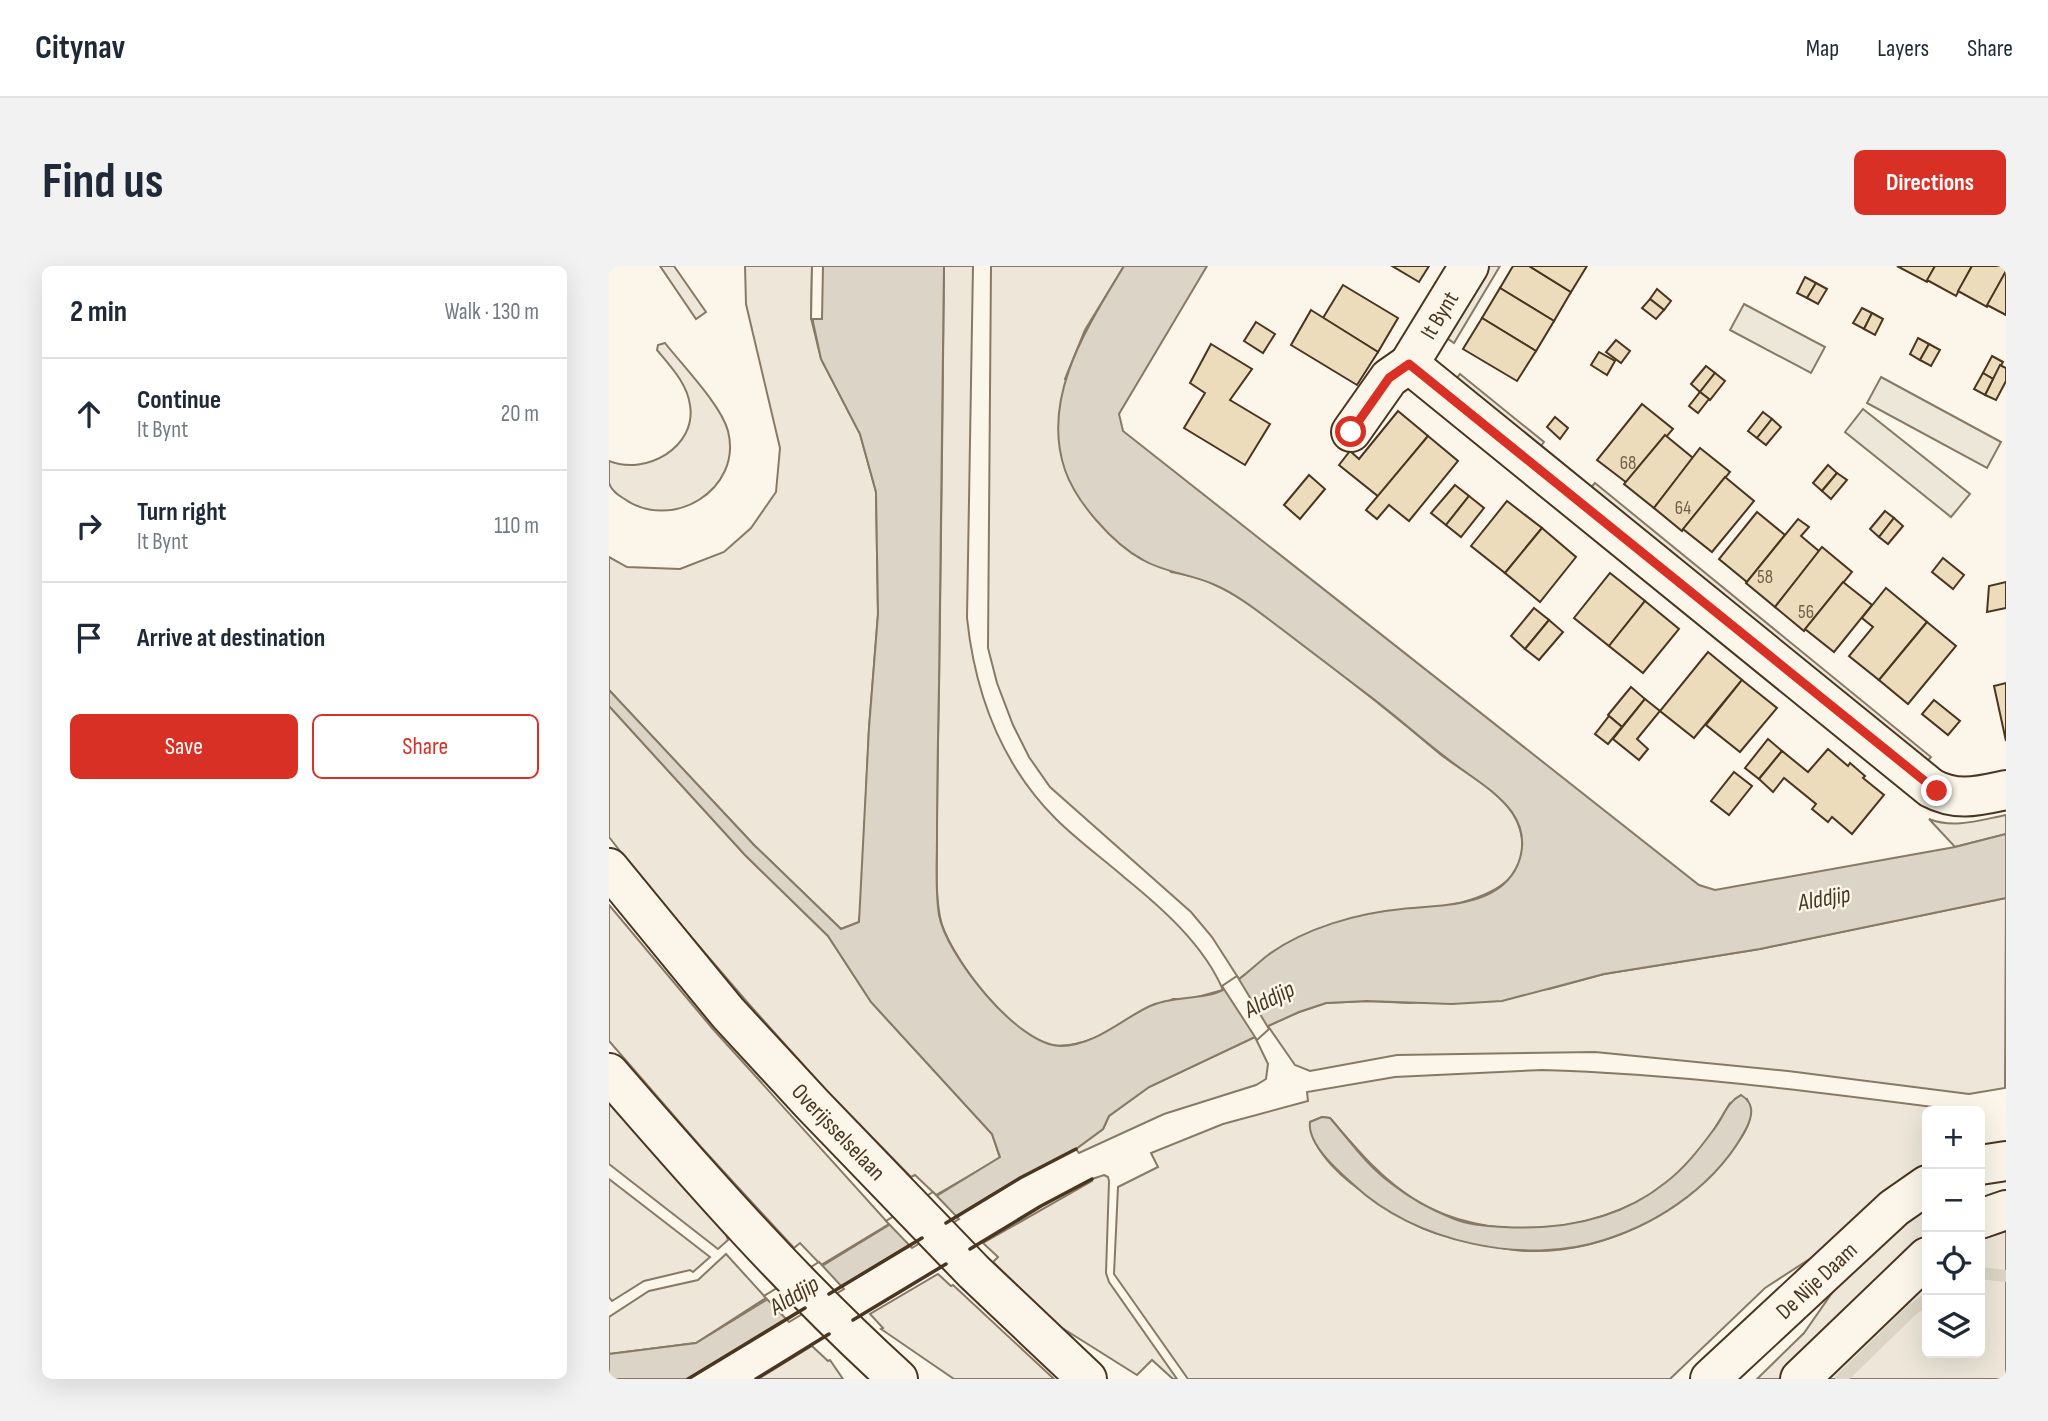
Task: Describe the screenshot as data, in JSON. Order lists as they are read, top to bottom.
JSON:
{
  "streets": {
    "street": ["It Bynt", "Overijsselselaan", "De Nije Daam"]
  },
  "water": ["Alddjip"],
  "house_numbers": [
    "68",
    "64",
    "58",
    "56"
  ],
  "page": {
    "header": "Citynav",
    "nav": ["Map", "Layers", "Share"],
    "buttons": [
      "Directions",
      ["Save", "Share"]
    ],
    "title": "Find us",
    "heading": ["2 min", "Walk · 130 m"],
    "list": [
      ["Continue", "It Bynt", "20 m"],
      ["Turn right", "It Bynt", "110 m"],
      "Arrive at destination"
    ],
    "map_buttons": ["+", "−"]
  }
}
